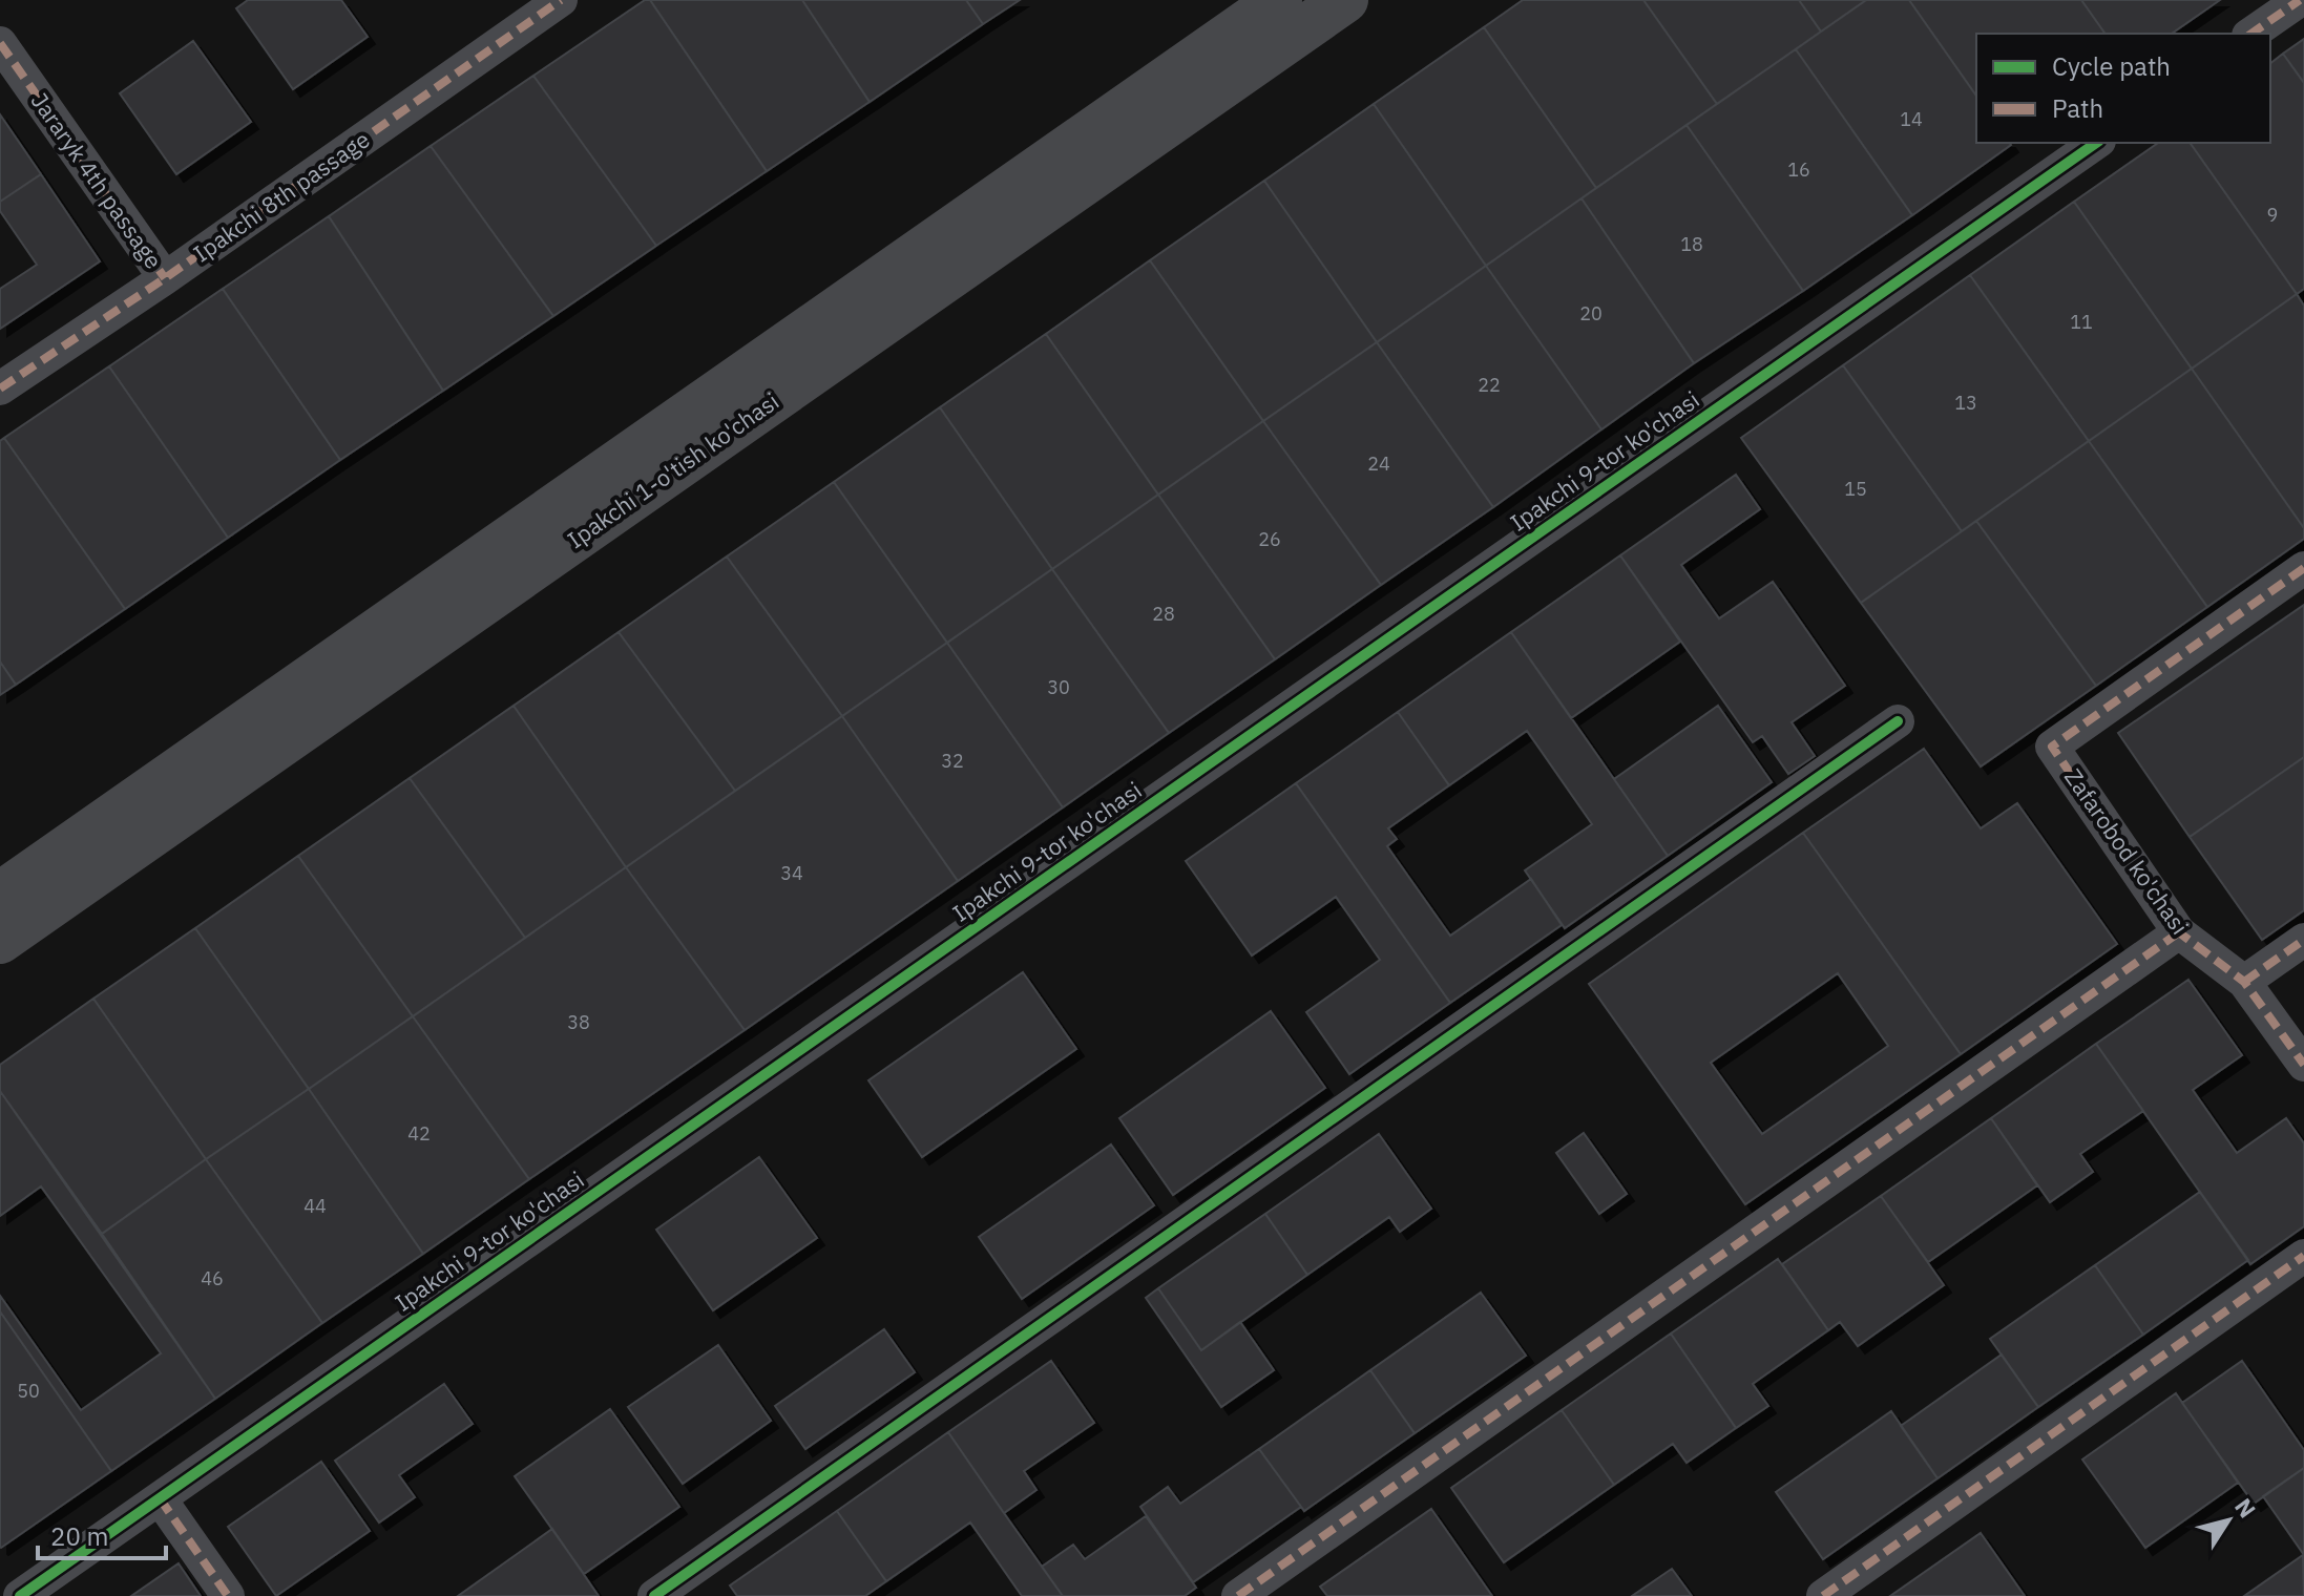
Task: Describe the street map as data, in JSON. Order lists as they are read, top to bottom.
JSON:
{
  "streets": {
    "main road": ["Ipakchi 1-o'tish ko'chasi"],
    "street": [
      "Jararyk 4th passage",
      "Ipakchi 8th passage",
      "Ipakchi 9-tor ko'chasi",
      "Zafarobod ko'chasi"
    ]
  },
  "crossings": [
    ["Jararyk 4th passage", "Ipakchi 8th passage"]
  ],
  "house_numbers": [
    "14",
    "16",
    "9",
    "18",
    "20",
    "11",
    "22",
    "13",
    "24",
    "15",
    "26",
    "28",
    "30",
    "32",
    "34",
    "38",
    "42",
    "44",
    "46",
    "50"
  ],
  "legend": ["Cycle path", "Path"],
  "scale_bar": "20 m",
  "north": "top right"
}
